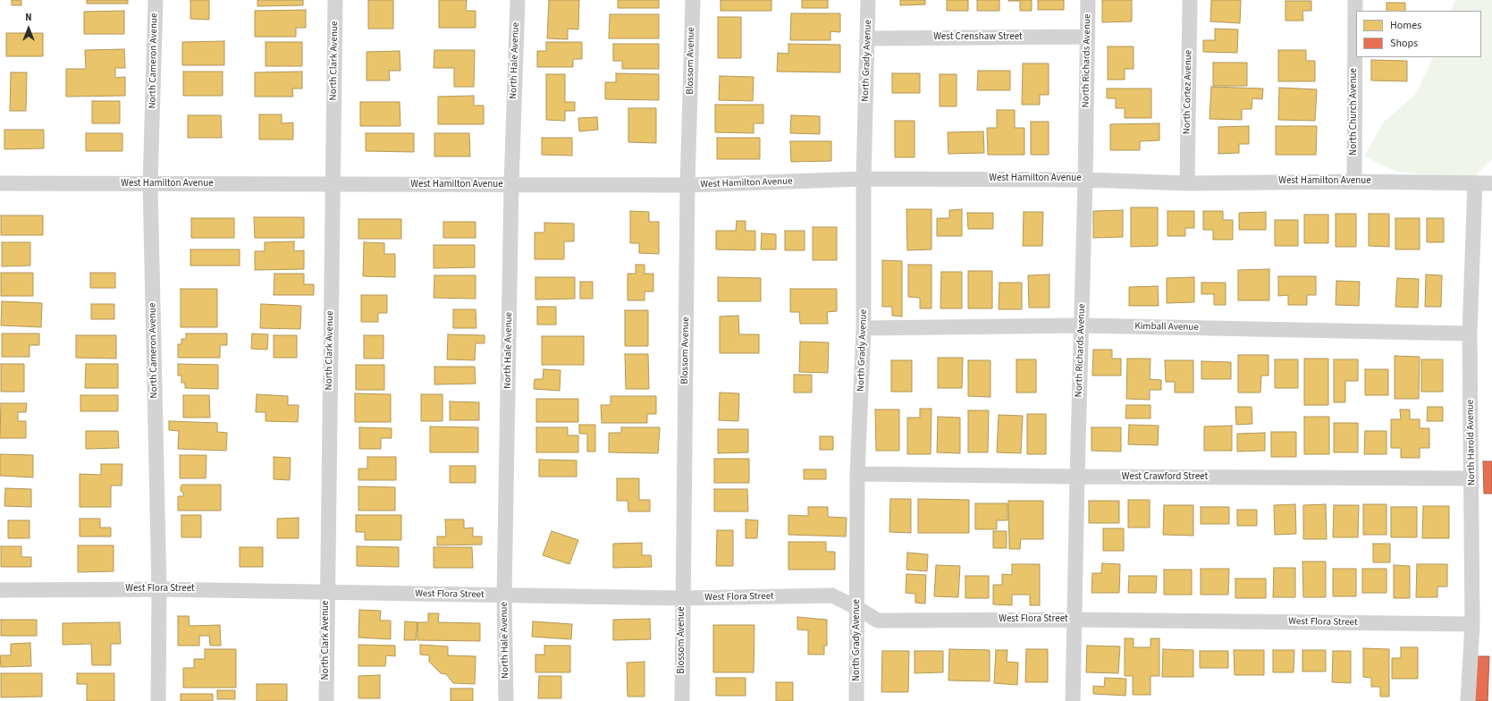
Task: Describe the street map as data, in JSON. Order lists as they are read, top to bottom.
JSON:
{
  "streets": {
    "street": [
      "West Crenshaw Street",
      "North Cameron Avenue",
      "North Clark Avenue",
      "North Hale Avenue",
      "Blossom Avenue",
      "North Grady Avenue",
      "North Richards Avenue",
      "North Cortez Avenue",
      "North Church Avenue",
      "West Hamilton Avenue",
      "Kimball Avenue",
      "North Harold Avenue",
      "West Crawford Street",
      "West Flora Street"
    ]
  },
  "crossings": [
    ["West Crenshaw Street", "North Grady Avenue"],
    ["West Crenshaw Street", "North Richards Avenue"],
    ["North Cameron Avenue", "West Hamilton Avenue"],
    ["North Cameron Avenue", "West Flora Street"],
    ["North Clark Avenue", "West Hamilton Avenue"],
    ["North Clark Avenue", "West Flora Street"],
    ["North Hale Avenue", "West Hamilton Avenue"],
    ["North Hale Avenue", "West Flora Street"],
    ["Blossom Avenue", "West Hamilton Avenue"],
    ["Blossom Avenue", "West Flora Street"],
    ["North Grady Avenue", "West Hamilton Avenue"],
    ["North Grady Avenue", "Kimball Avenue"],
    ["North Grady Avenue", "West Crawford Street"],
    ["North Grady Avenue", "West Flora Street"],
    ["North Richards Avenue", "West Hamilton Avenue"],
    ["North Richards Avenue", "Kimball Avenue"],
    ["North Richards Avenue", "West Crawford Street"],
    ["North Richards Avenue", "West Flora Street"],
    ["North Cortez Avenue", "West Hamilton Avenue"],
    ["North Church Avenue", "West Hamilton Avenue"],
    ["West Hamilton Avenue", "North Harold Avenue"],
    ["Kimball Avenue", "North Harold Avenue"],
    ["North Harold Avenue", "West Crawford Street"],
    ["North Harold Avenue", "West Flora Street"]
  ],
  "legend": ["Homes", "Shops"],
  "north": "top"
}
